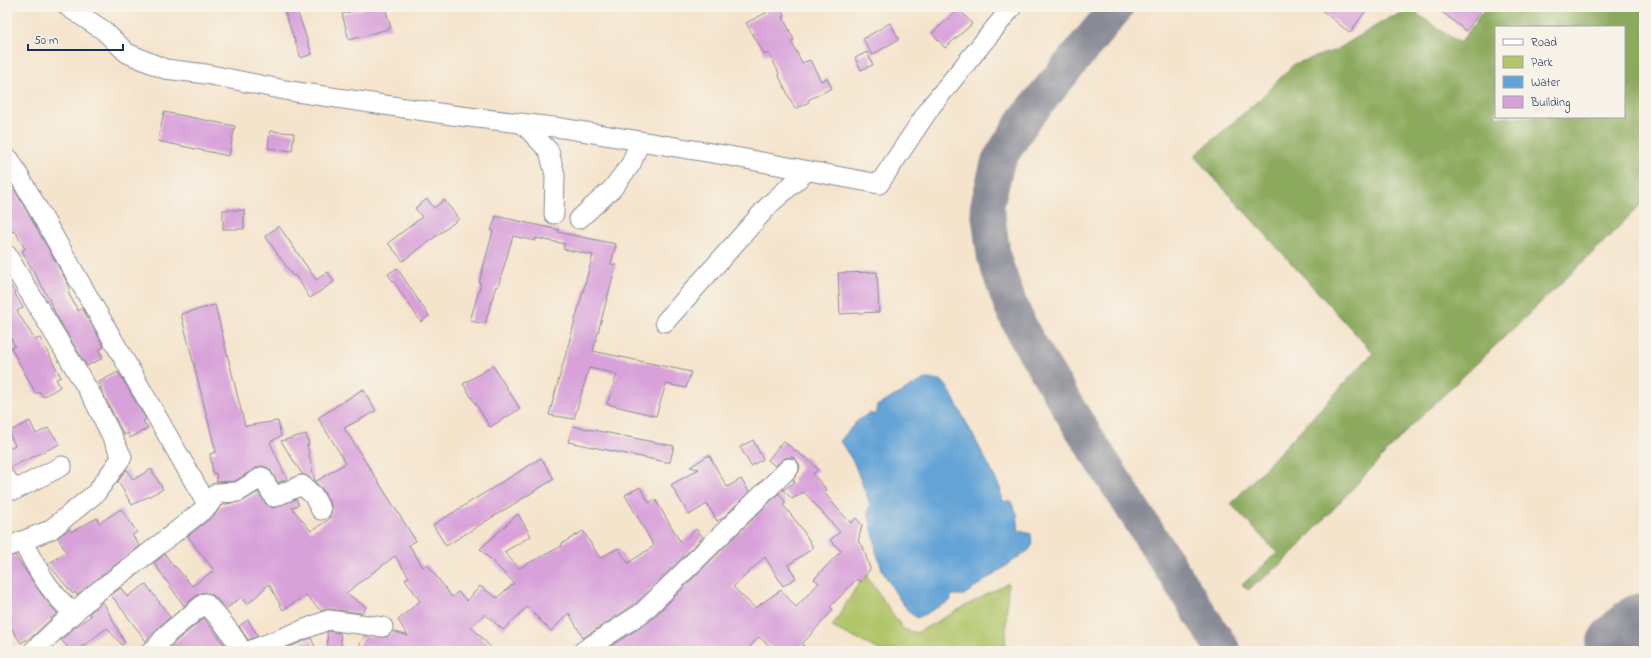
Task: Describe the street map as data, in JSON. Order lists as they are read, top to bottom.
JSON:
{
  "legend": [
    "Road",
    "Park",
    "Water",
    "Building"
  ],
  "scale_bar": "50 m"
}
